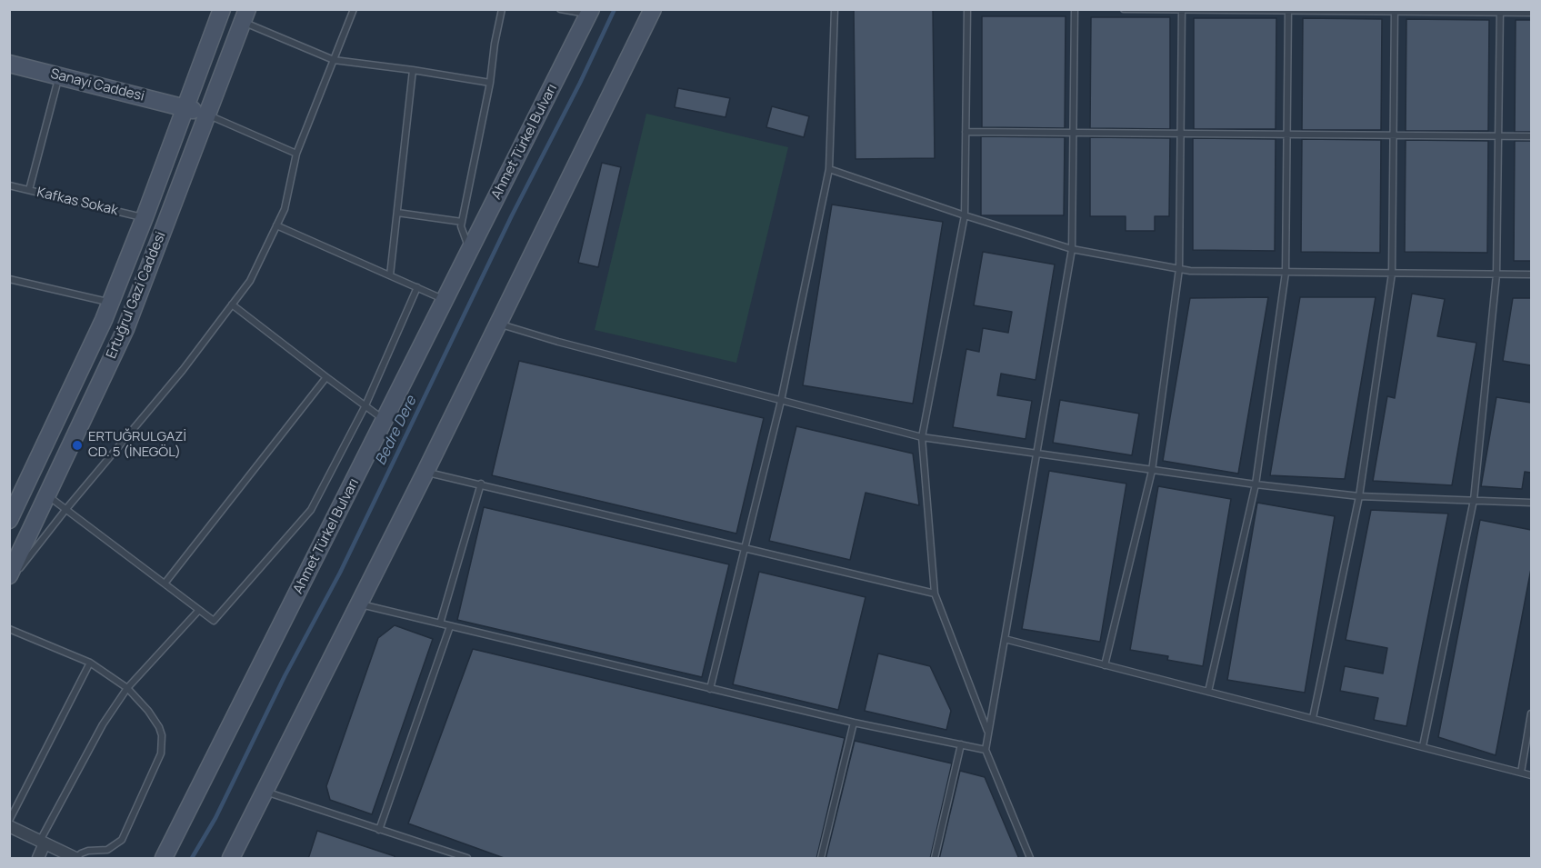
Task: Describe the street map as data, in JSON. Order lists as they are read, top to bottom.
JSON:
{
  "streets": {
    "street": ["Sanayi Caddesi", "Ahmet Türkel Bulvarı", "Ertuğrul Gazi Caddesi"],
    "lane": ["Kafkas Sokak"]
  },
  "crossings": [
    ["Sanayi Caddesi", "Ertuğrul Gazi Caddesi"],
    ["Kafkas Sokak", "Ertuğrul Gazi Caddesi"]
  ],
  "water": ["Bedre Dere"],
  "places": ["ERTUĞRULGAZİ CD. 5 (İNEGÖL)"]
}
